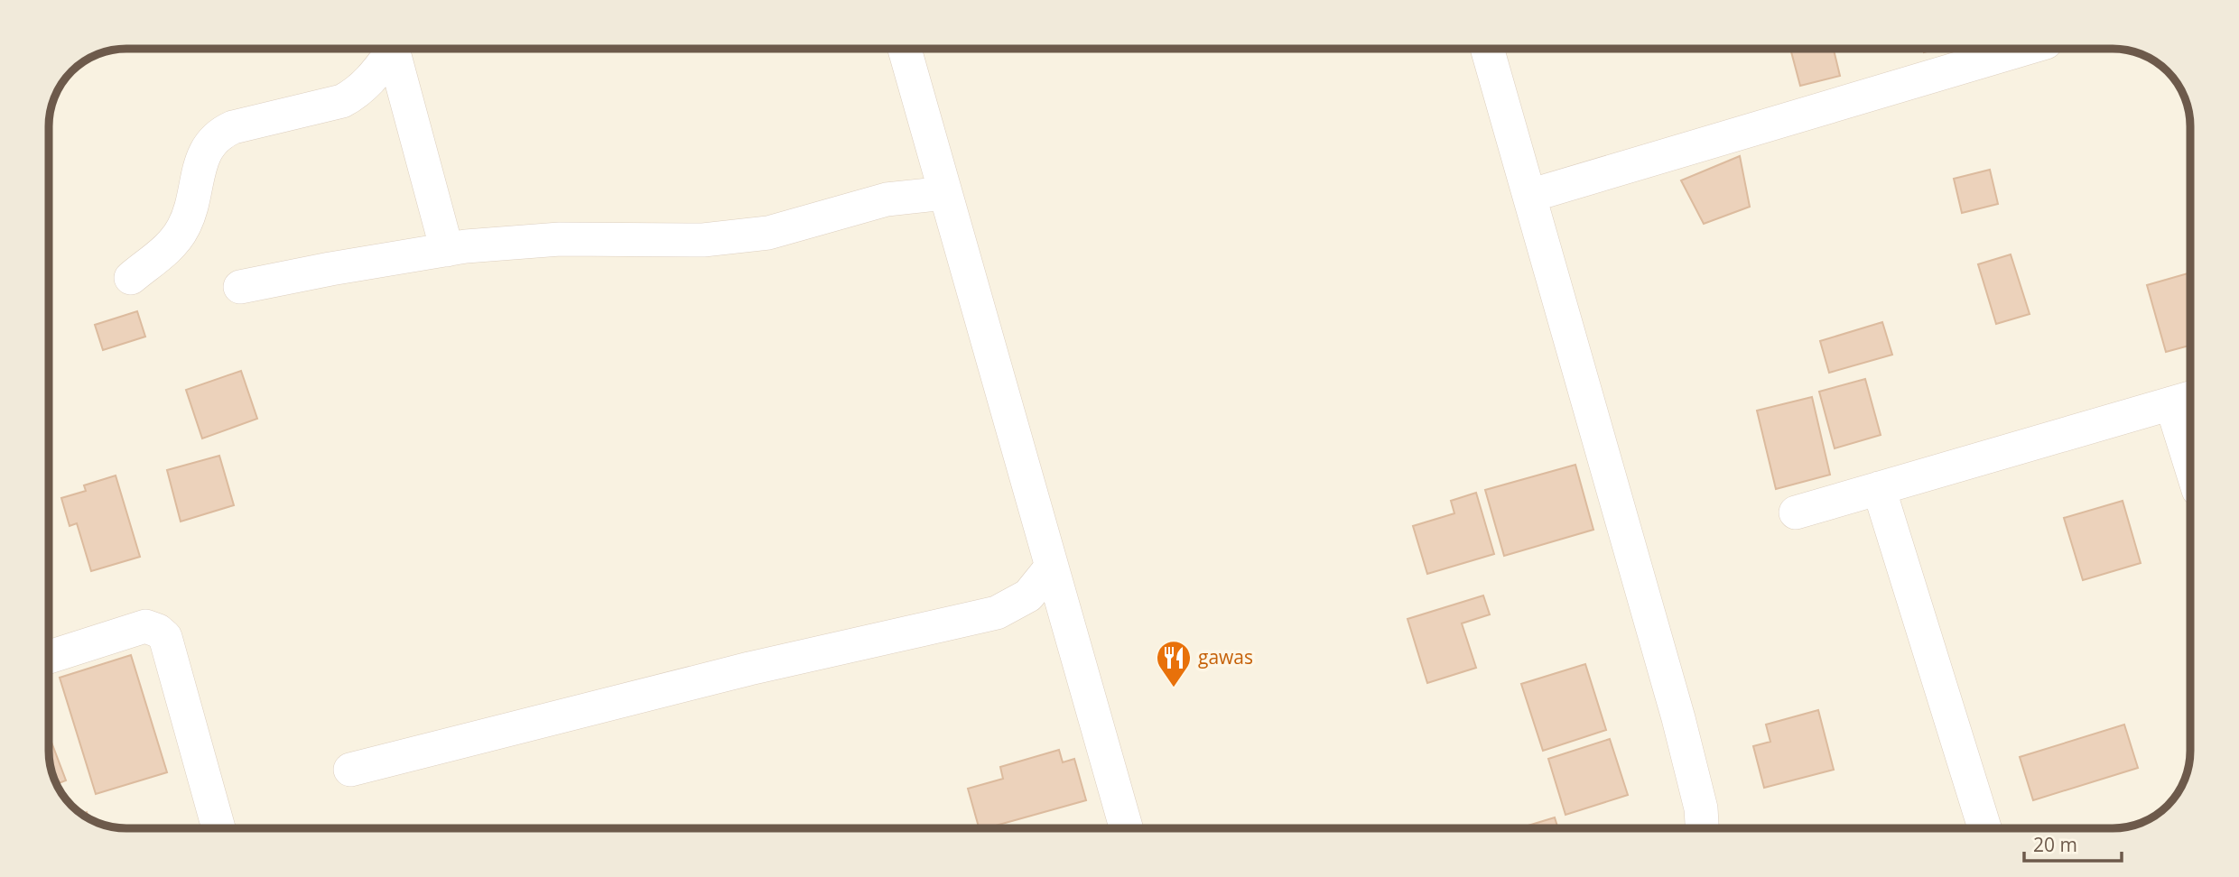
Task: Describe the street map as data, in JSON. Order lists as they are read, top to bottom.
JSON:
{
  "places": {
    "restaurant": ["gawas"]
  },
  "scale_bar": "20 m"
}
